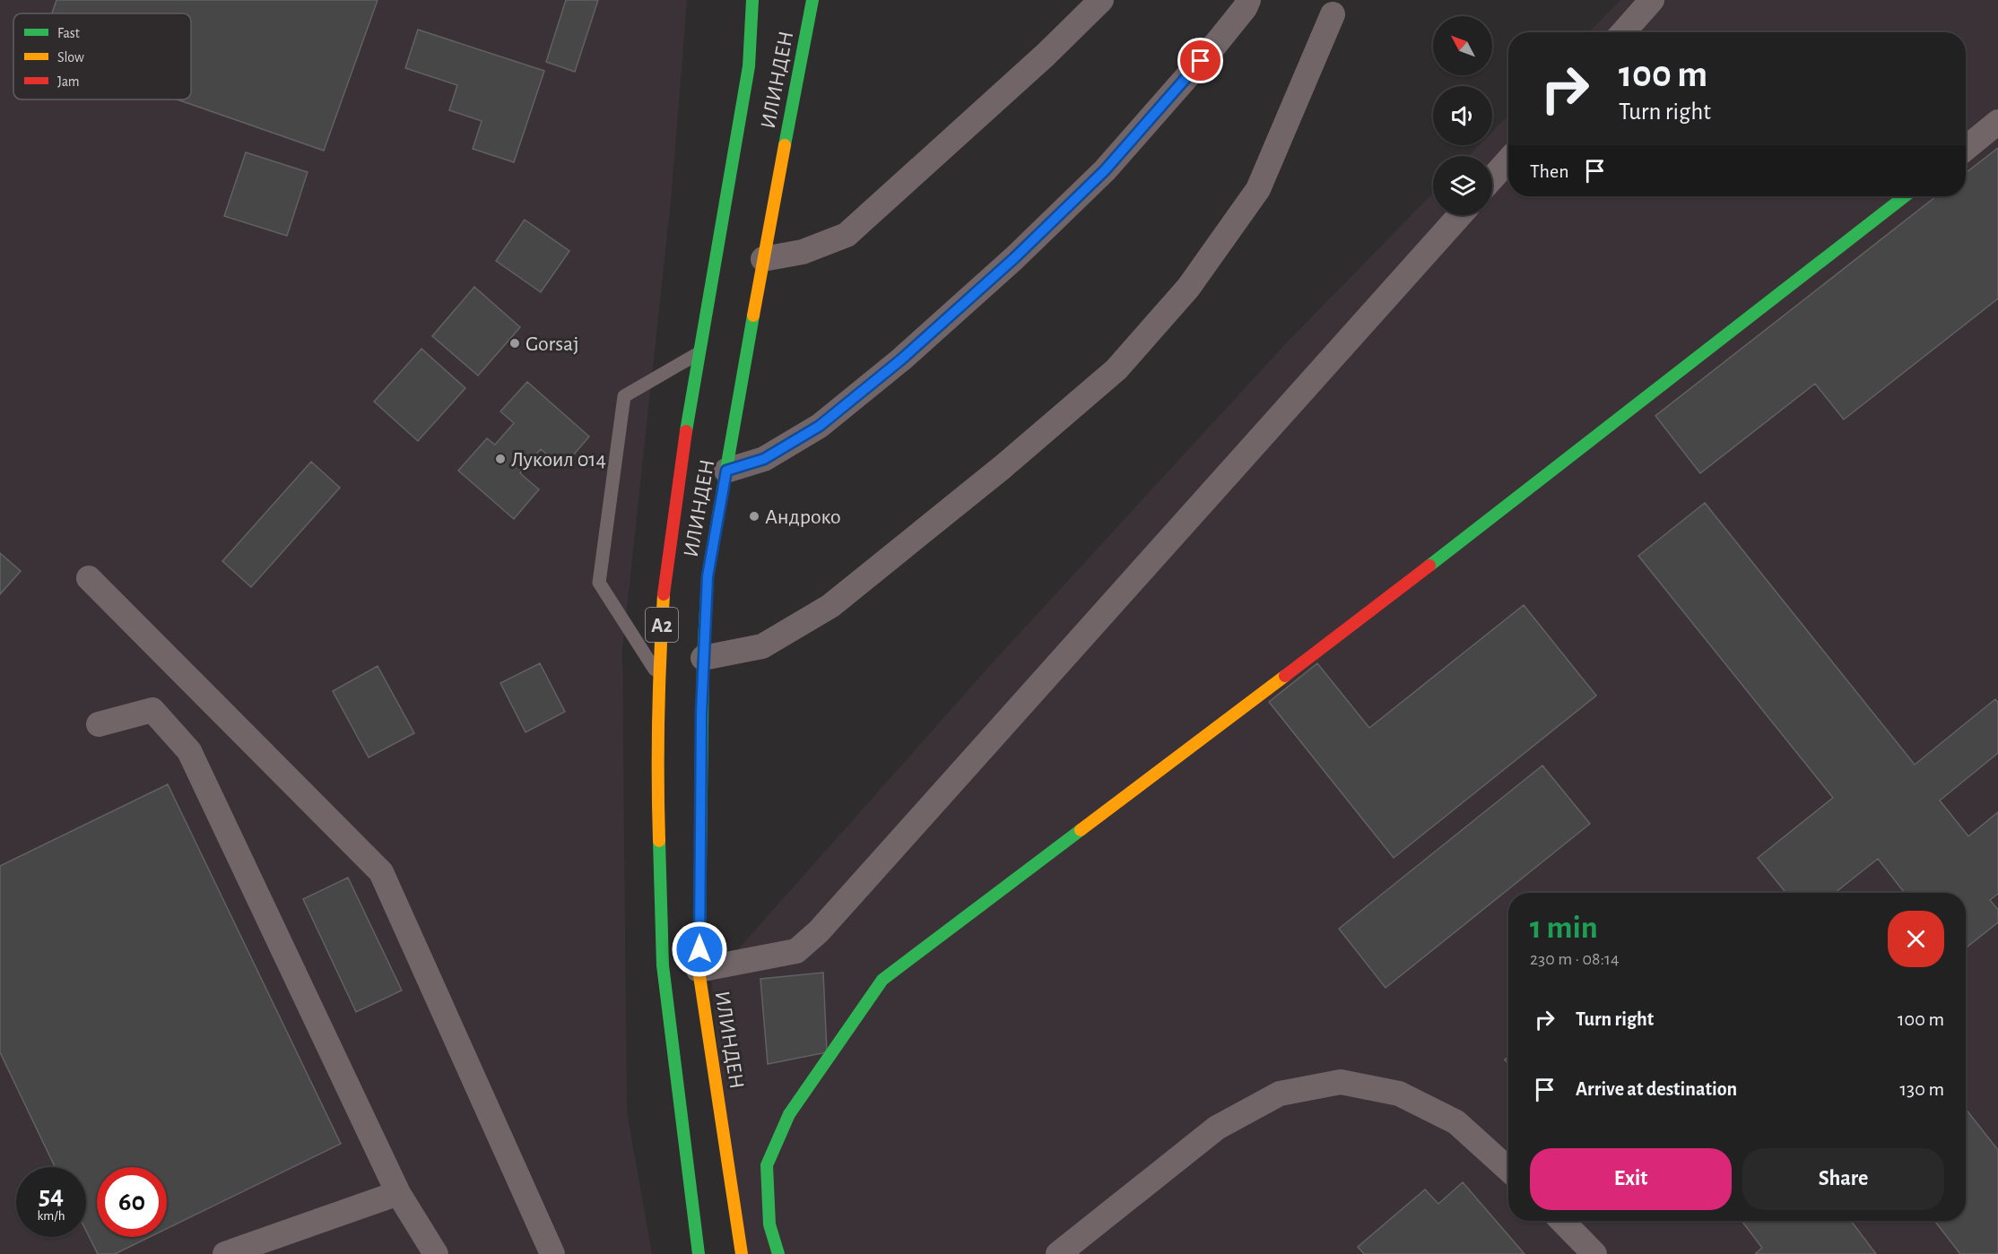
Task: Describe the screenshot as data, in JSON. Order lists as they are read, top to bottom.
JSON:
{
  "streets": {
    "main road": ["ИЛИНДЕН", "A2"]
  },
  "places": ["Gorsaj", "Лукоил 014", "Андроко"],
  "legend": ["Fast", "Slow", "Jam"],
  "north": "top left",
  "page": {
    "turn": ["100 m", "Turn right"],
    "then": "Then",
    "heading": ["1 min", "230 m · 08:14"],
    "list": [
      {
        "name": "Turn right",
        "value": "100 m"
      },
      {
        "name": "Arrive at destination",
        "value": "130 m"
      }
    ],
    "buttons": ["Exit", "Share"],
    "speed": "54 km/h",
    "limit": "60"
  }
}
